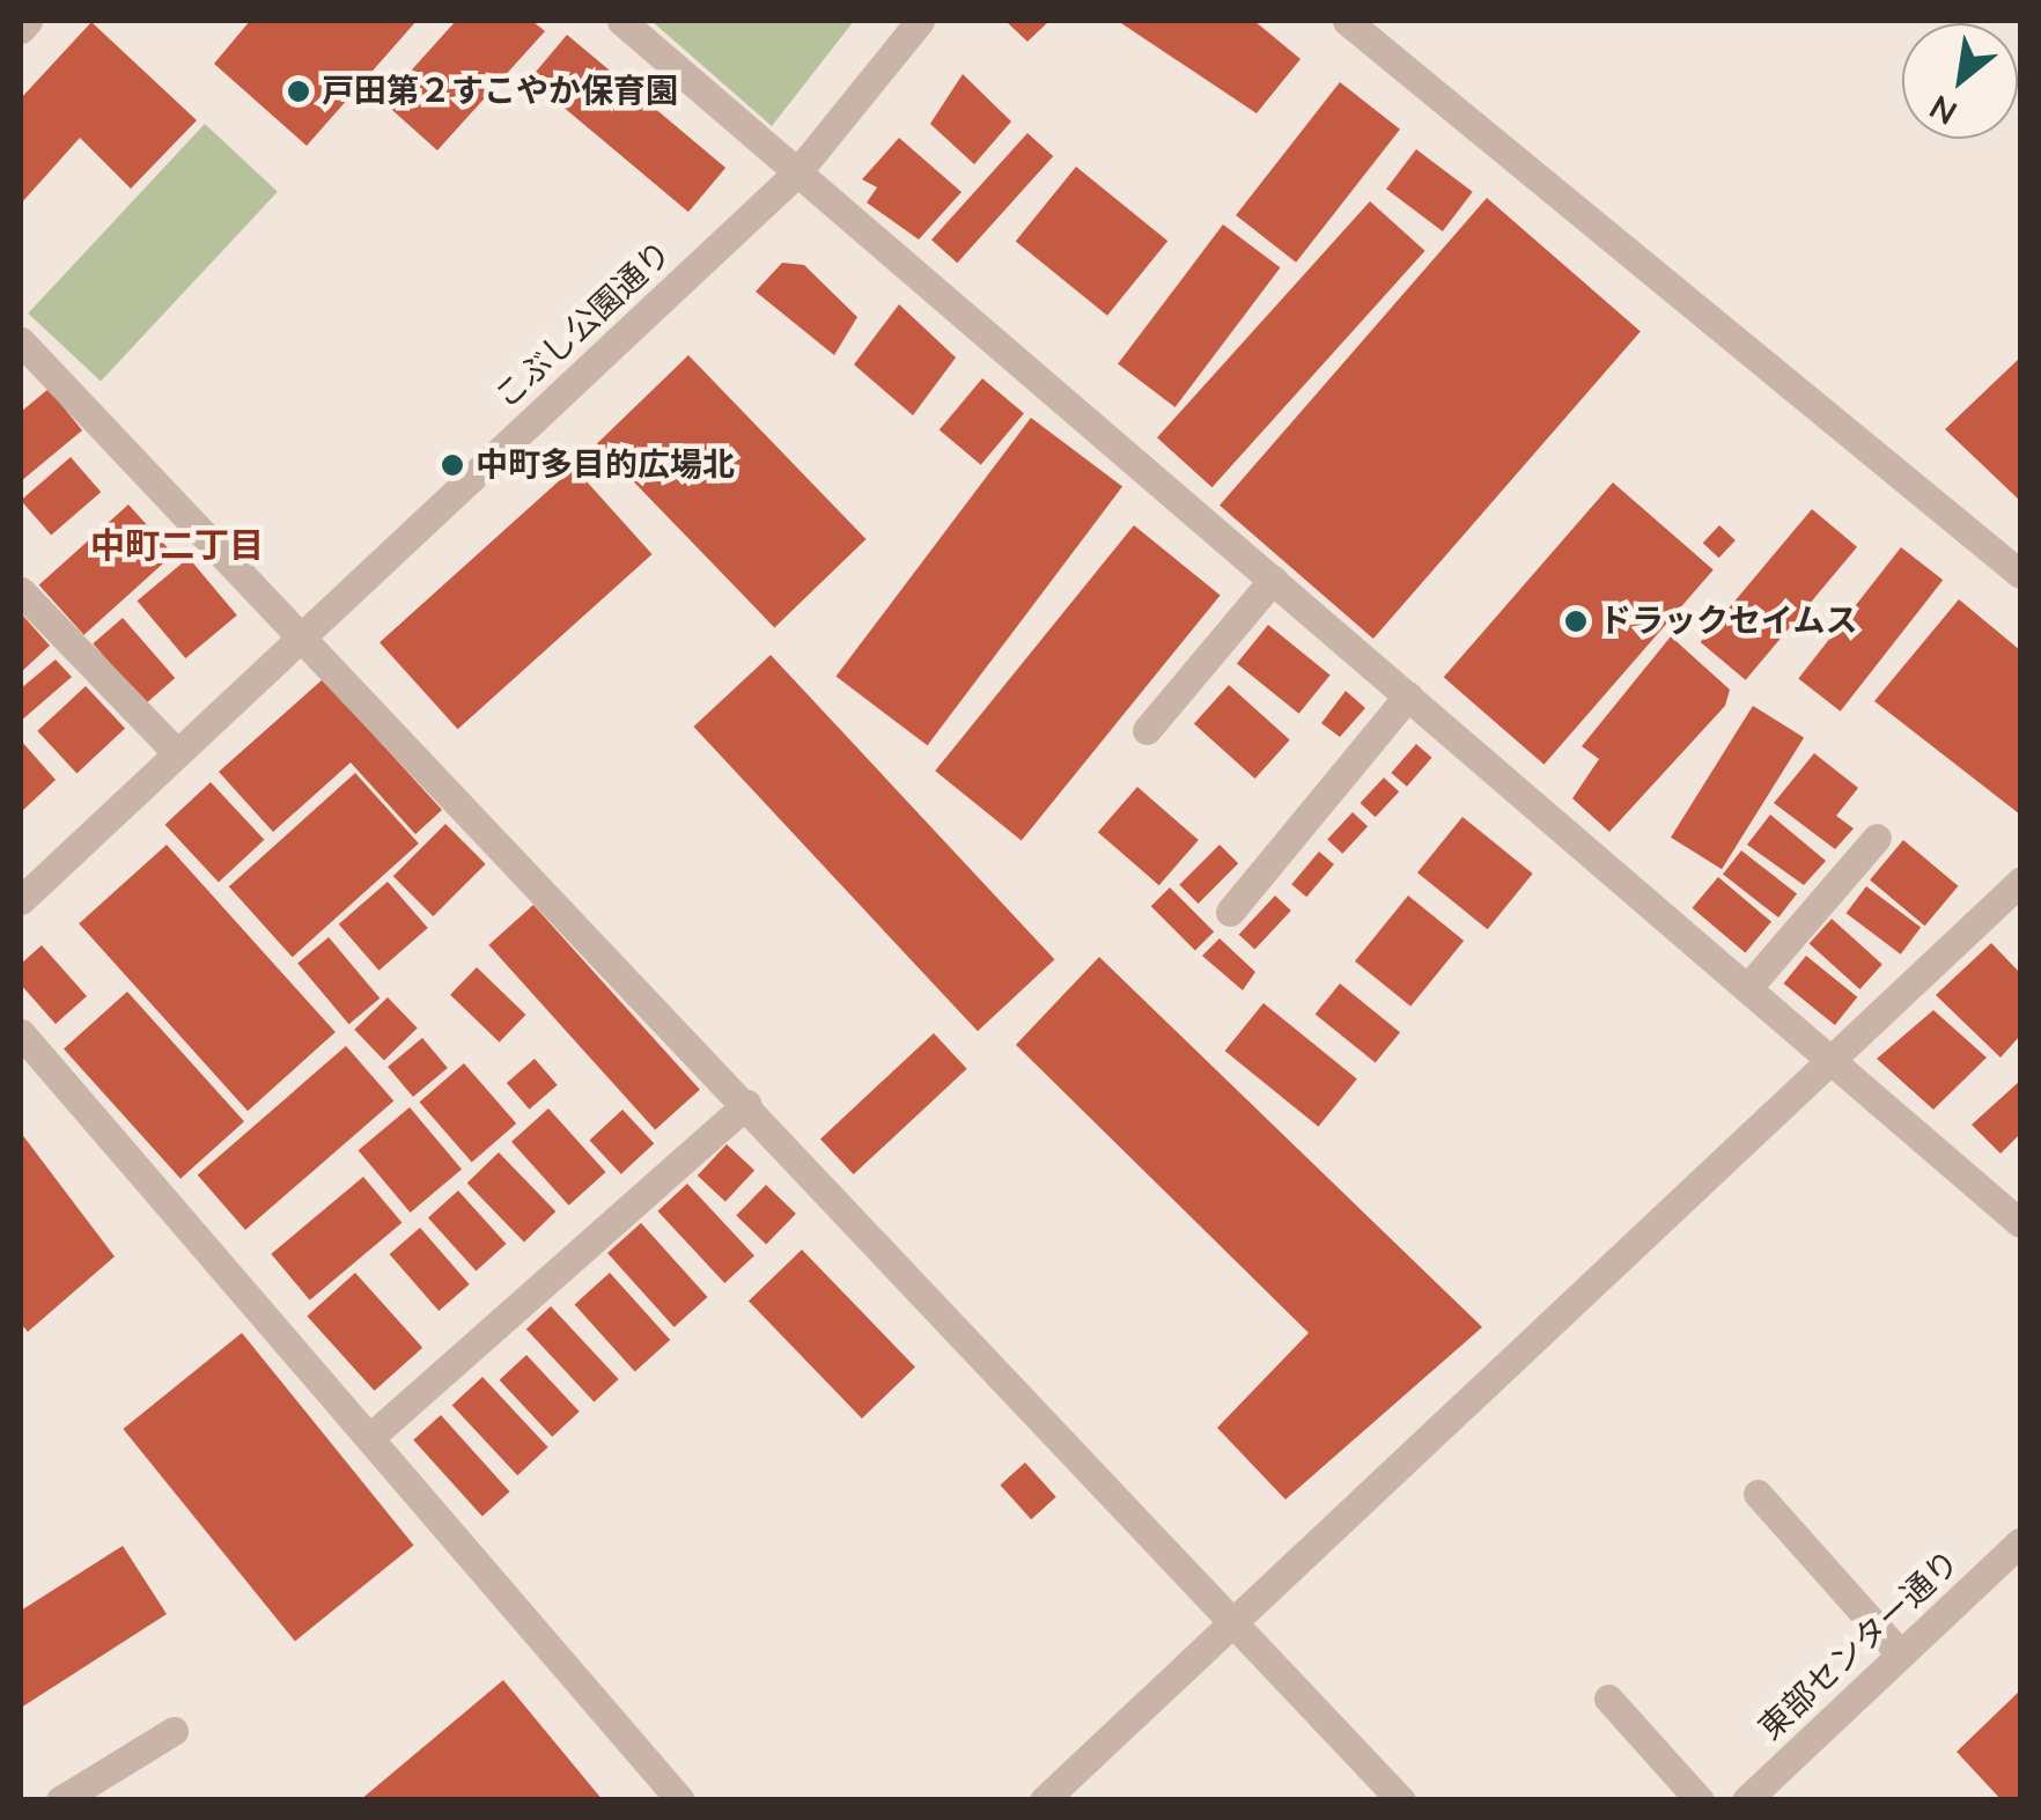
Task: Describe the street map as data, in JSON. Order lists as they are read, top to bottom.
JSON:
{
  "streets": {
    "street": ["こぶし公園通り", "東部センター通り"]
  },
  "districts": ["中町二丁目"],
  "places": ["戸田第２すこやか保育園", "中町多目的広場北", "ドラックセイムス"],
  "north": "bottom left"
}
